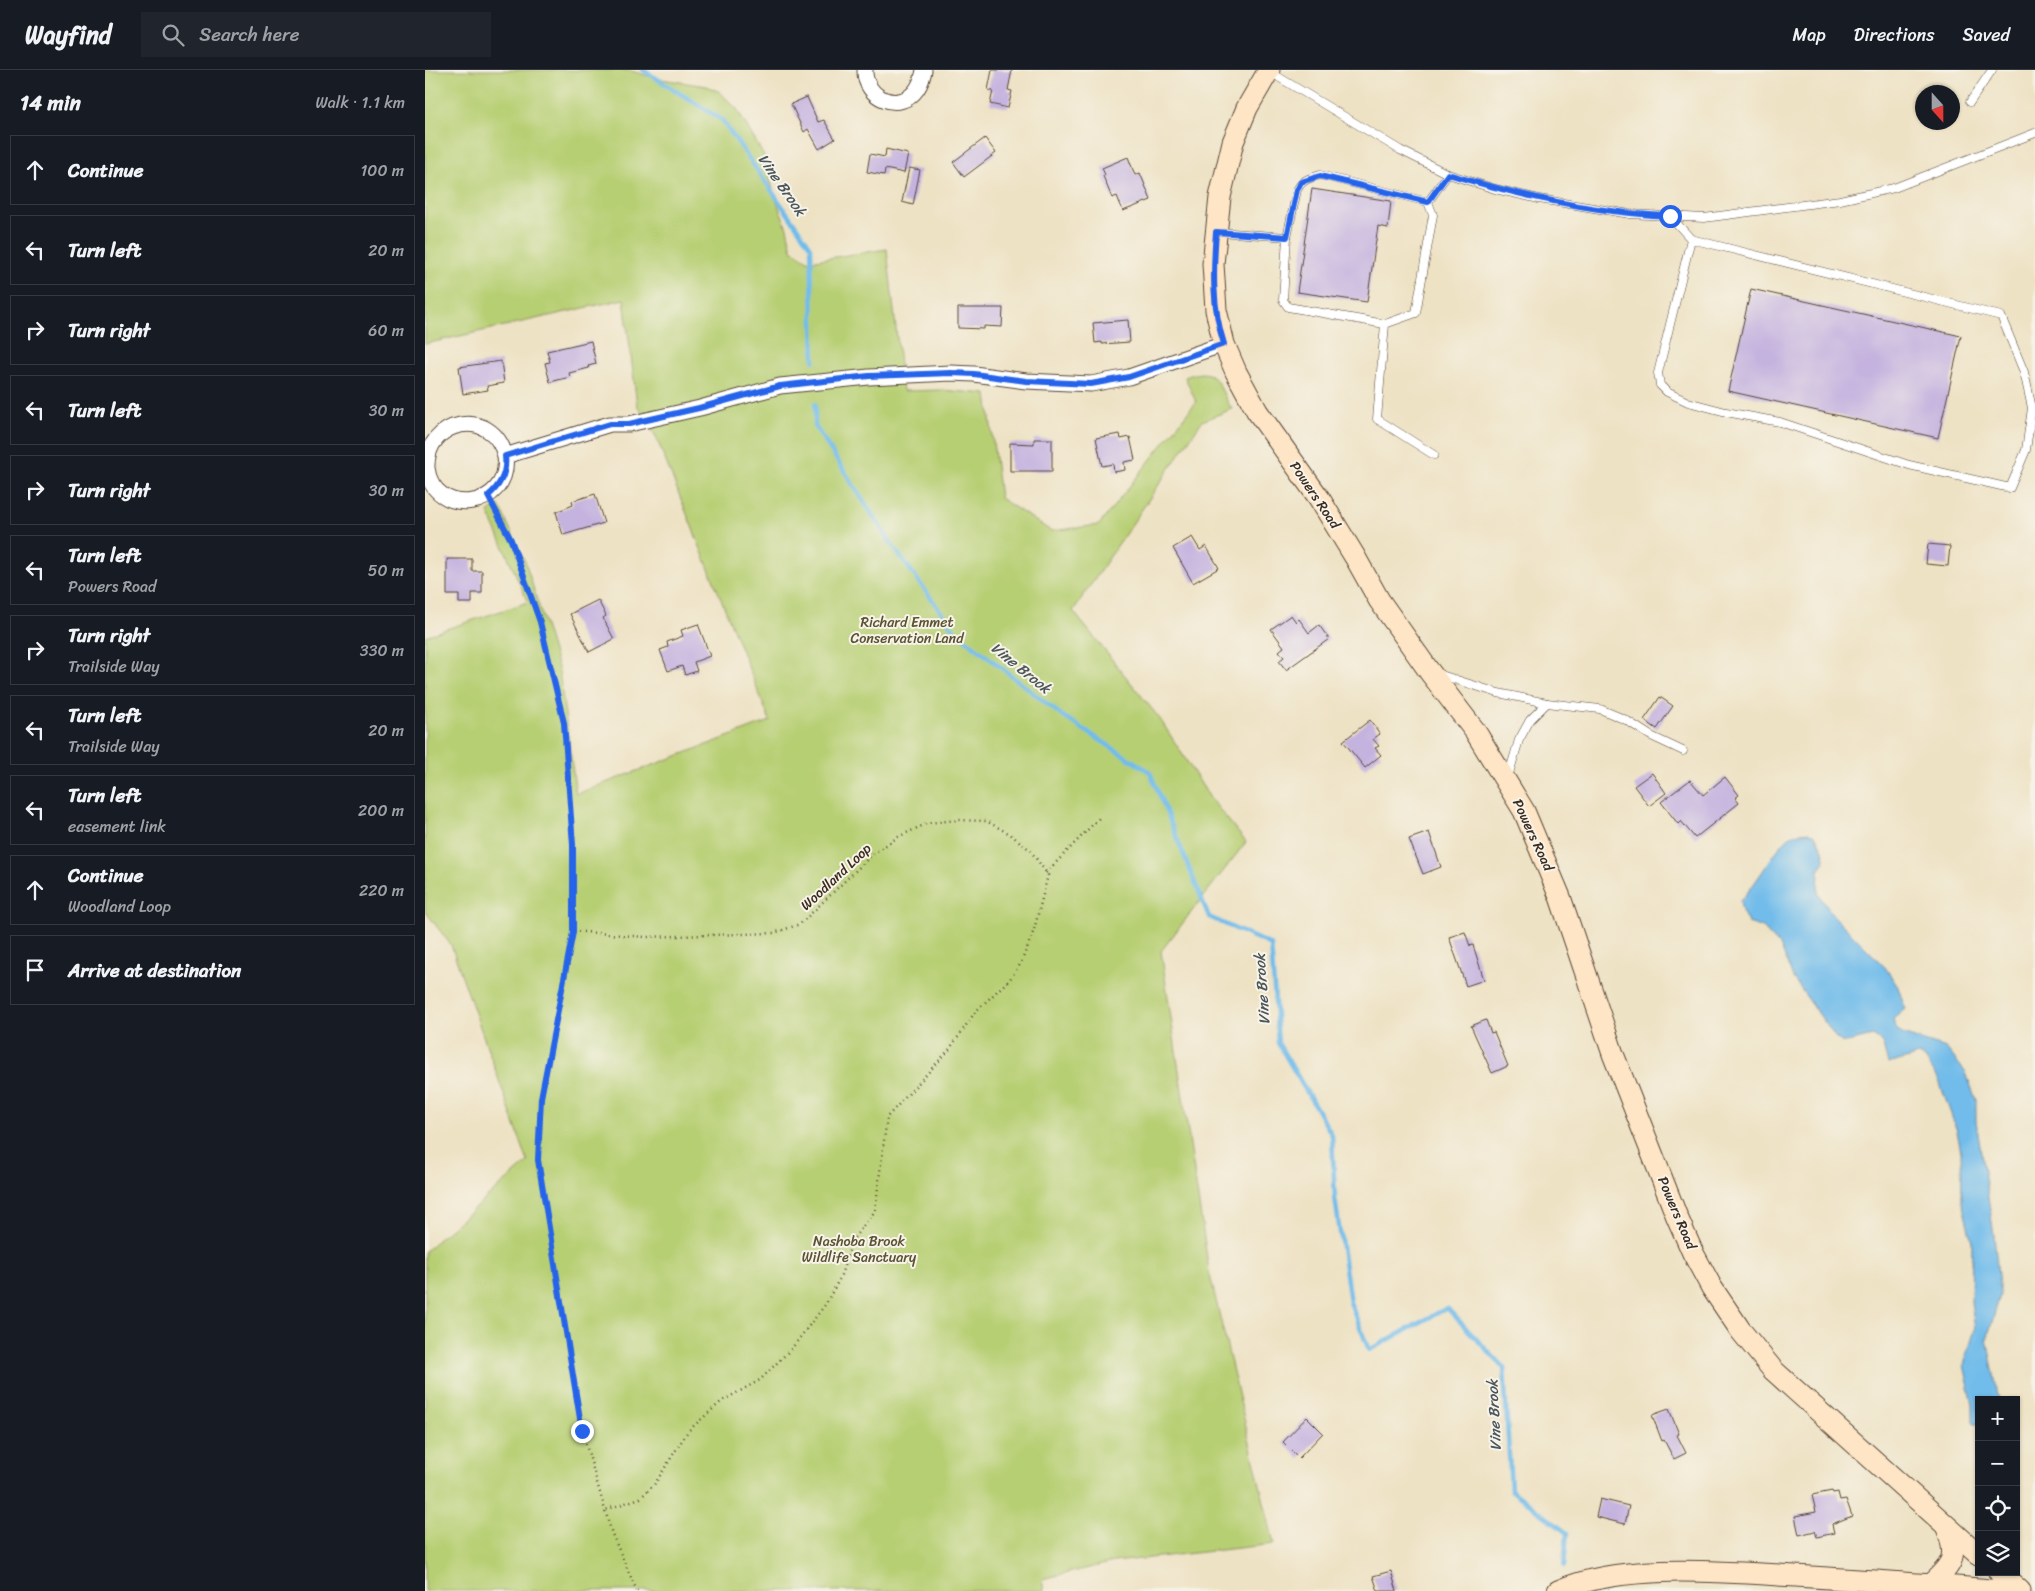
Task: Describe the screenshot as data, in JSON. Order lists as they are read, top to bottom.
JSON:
{
  "streets": {
    "main road": ["Powers Road"],
    "path": ["Woodland Loop"]
  },
  "water": ["Vine Brook"],
  "parks": ["Richard Emmet Conservation Land", "Nashoba Brook Wildlife Sanctuary"],
  "north": "bottom",
  "page": {
    "header": "Wayfind",
    "search": "Search here",
    "nav": ["Map", "Directions", "Saved"],
    "heading": ["14 min", "Walk · 1.1 km"],
    "list": [
      ["Continue", "100 m"],
      ["Turn left", "20 m"],
      ["Turn right", "60 m"],
      ["Turn left", "30 m"],
      ["Turn right", "30 m"],
      ["Turn left", "Powers Road", "50 m"],
      ["Turn right", "Trailside Way", "330 m"],
      ["Turn left", "Trailside Way", "20 m"],
      ["Turn left", "easement link", "200 m"],
      ["Continue", "Woodland Loop", "220 m"],
      "Arrive at destination"
    ],
    "map_buttons": ["+", "−"]
  }
}
